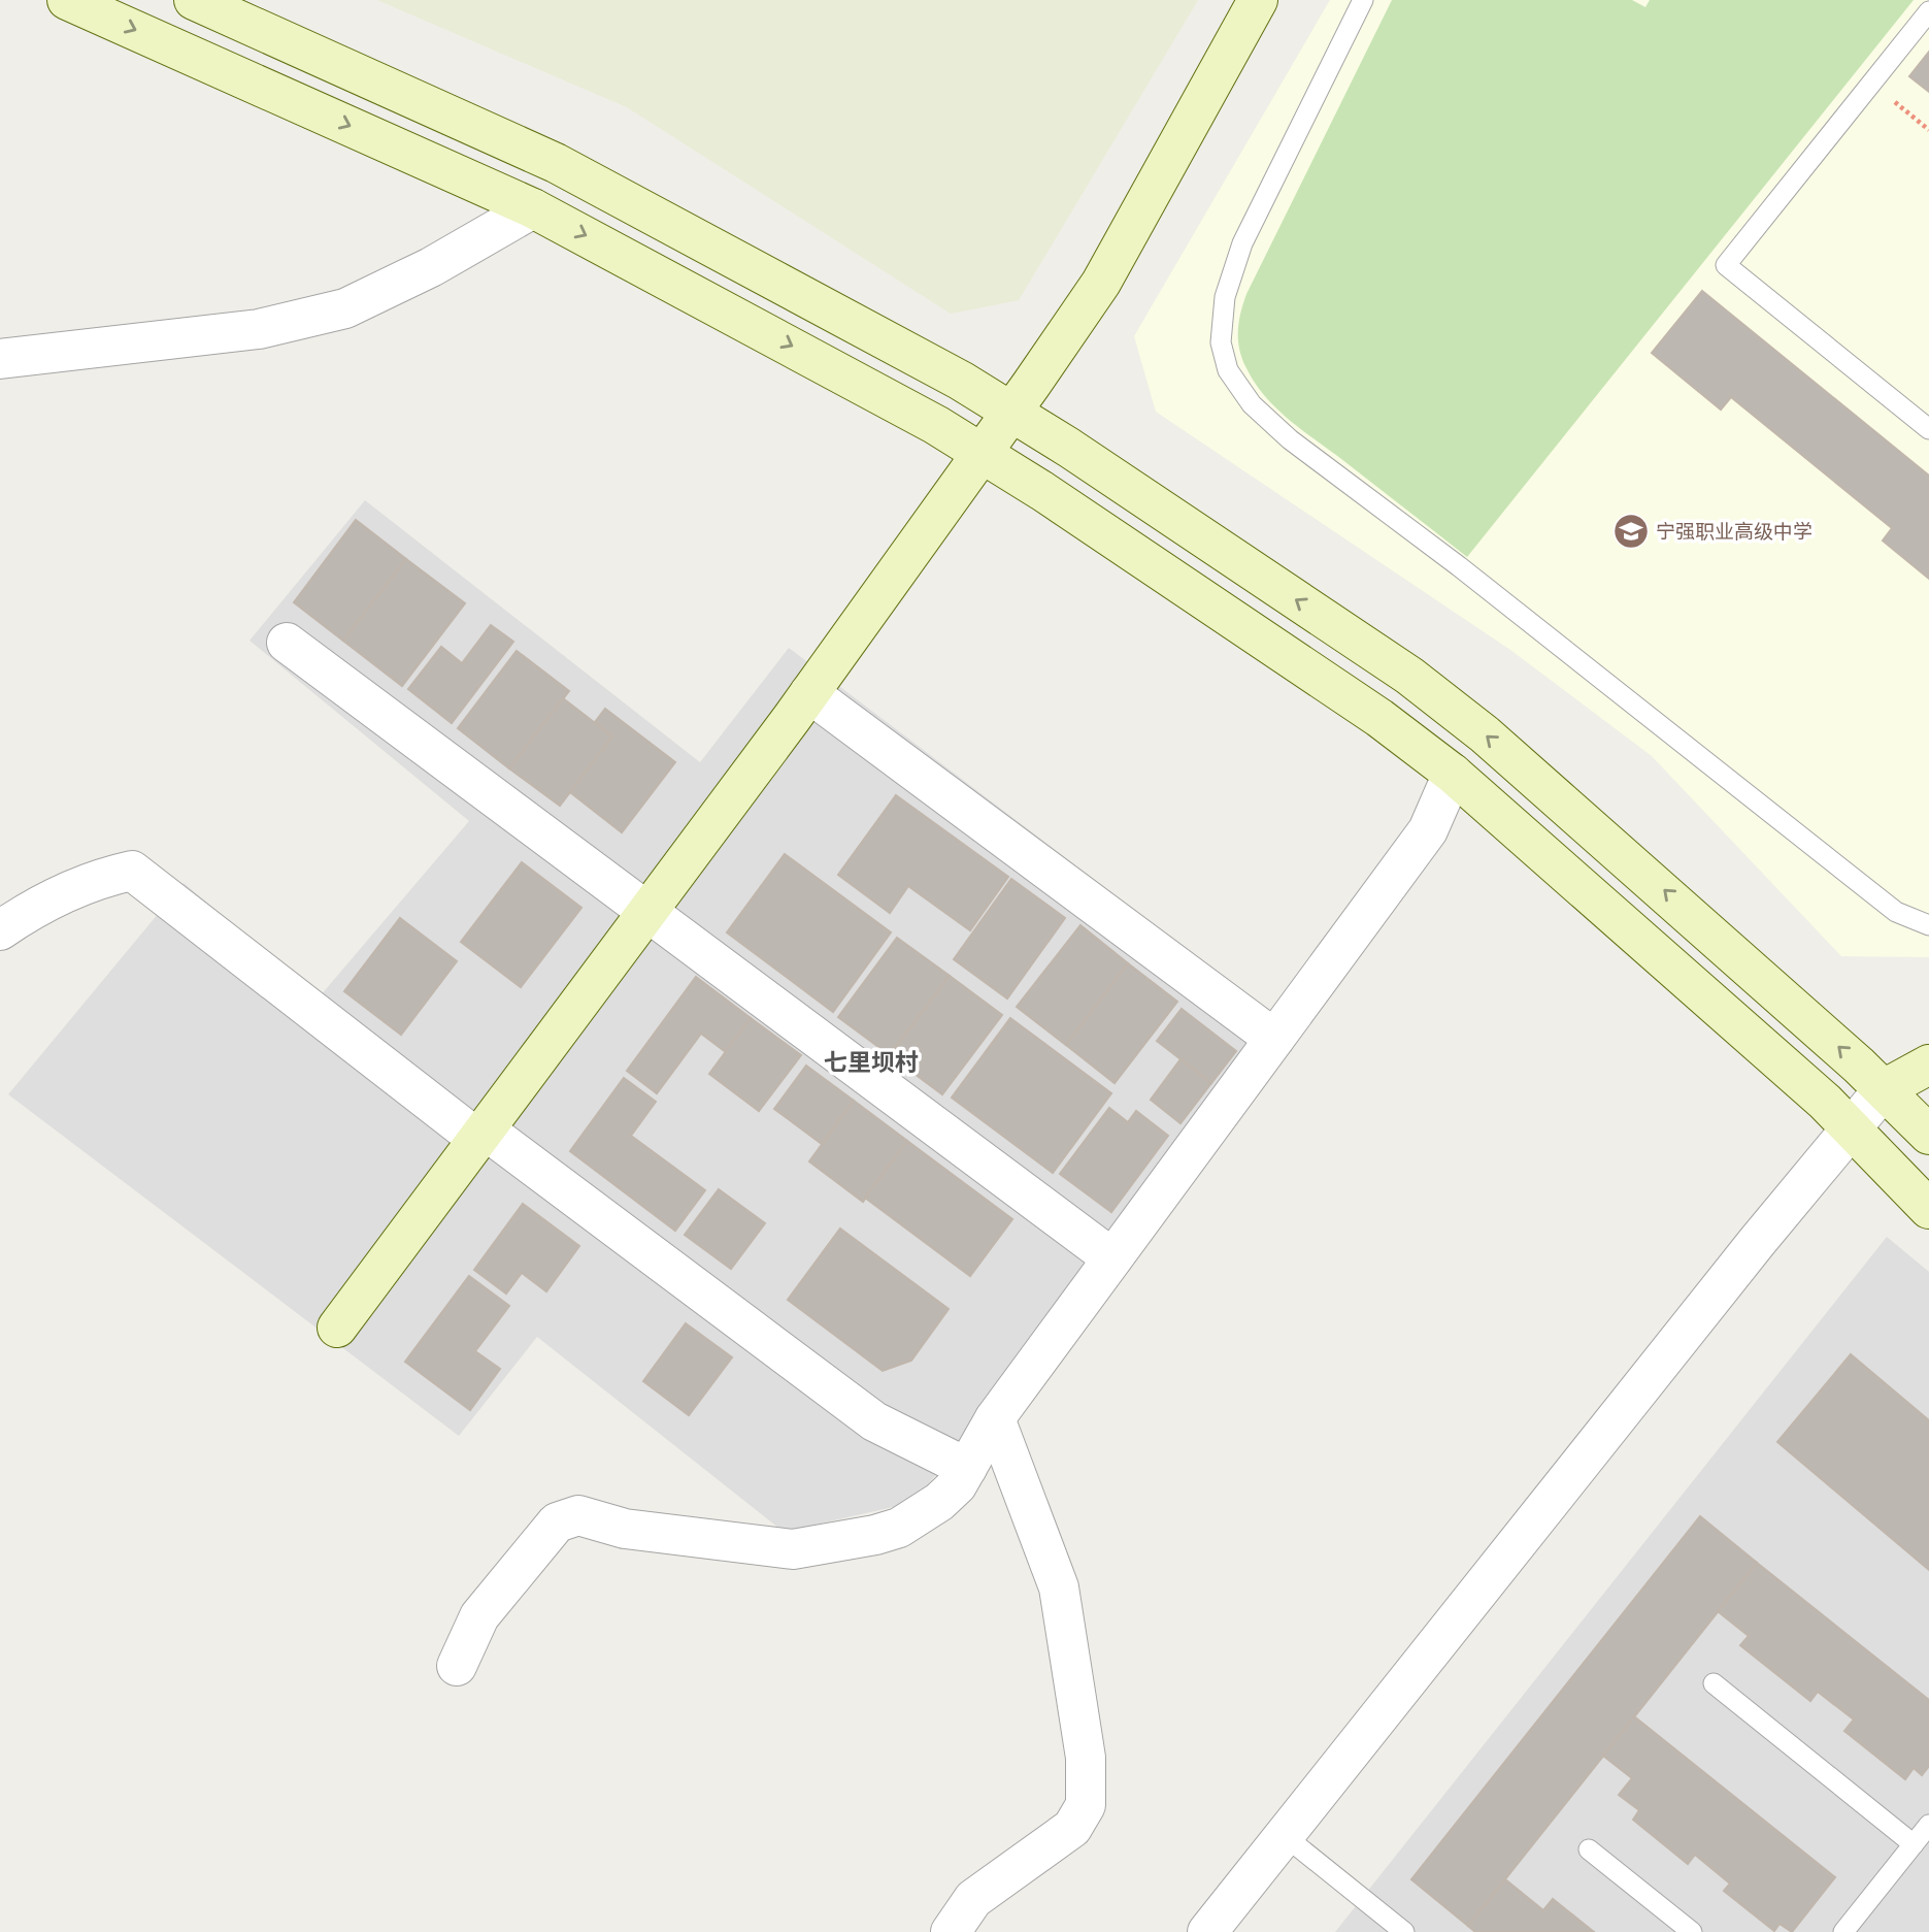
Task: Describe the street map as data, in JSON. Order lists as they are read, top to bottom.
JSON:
{
  "districts": ["七里坝村"],
  "places": {
    "school or university": ["宁强职业高级中学"]
  }
}
